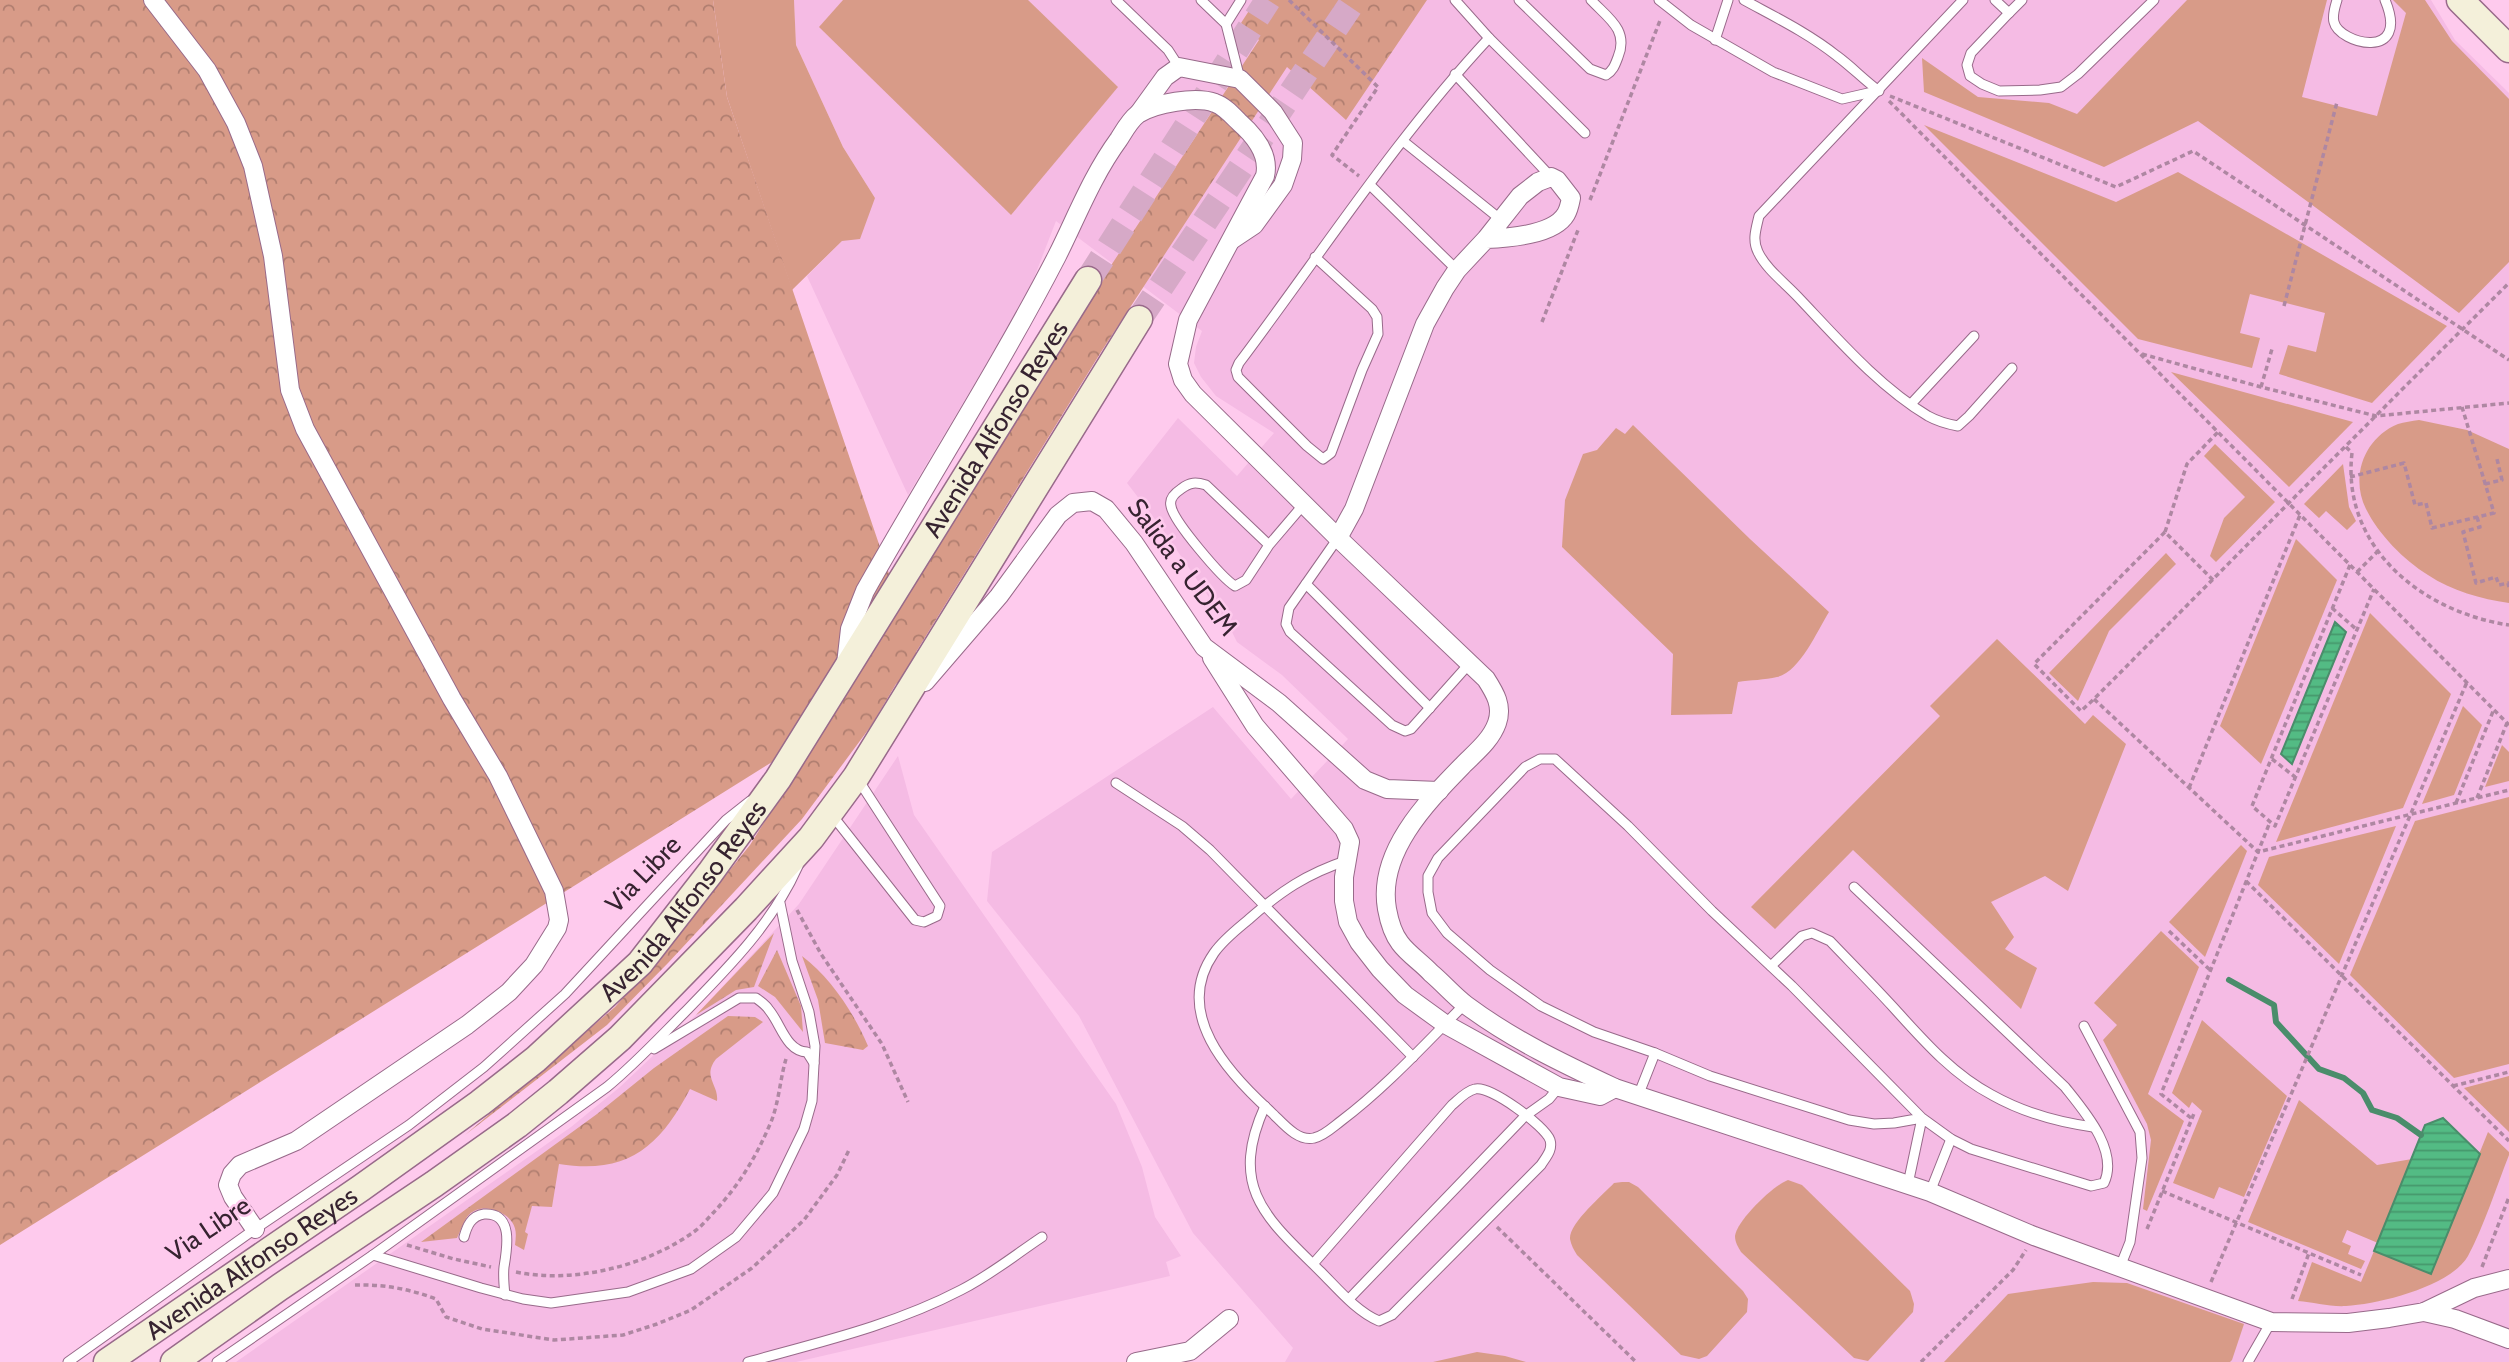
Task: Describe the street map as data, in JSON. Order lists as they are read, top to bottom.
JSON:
{
  "streets": {
    "main road": ["Avenida Alfonso Reyes"],
    "street": ["Salida a UDEM"]
  },
  "crossings": [
    ["Avenida Alfonso Reyes", "Salida a UDEM"]
  ]
}
